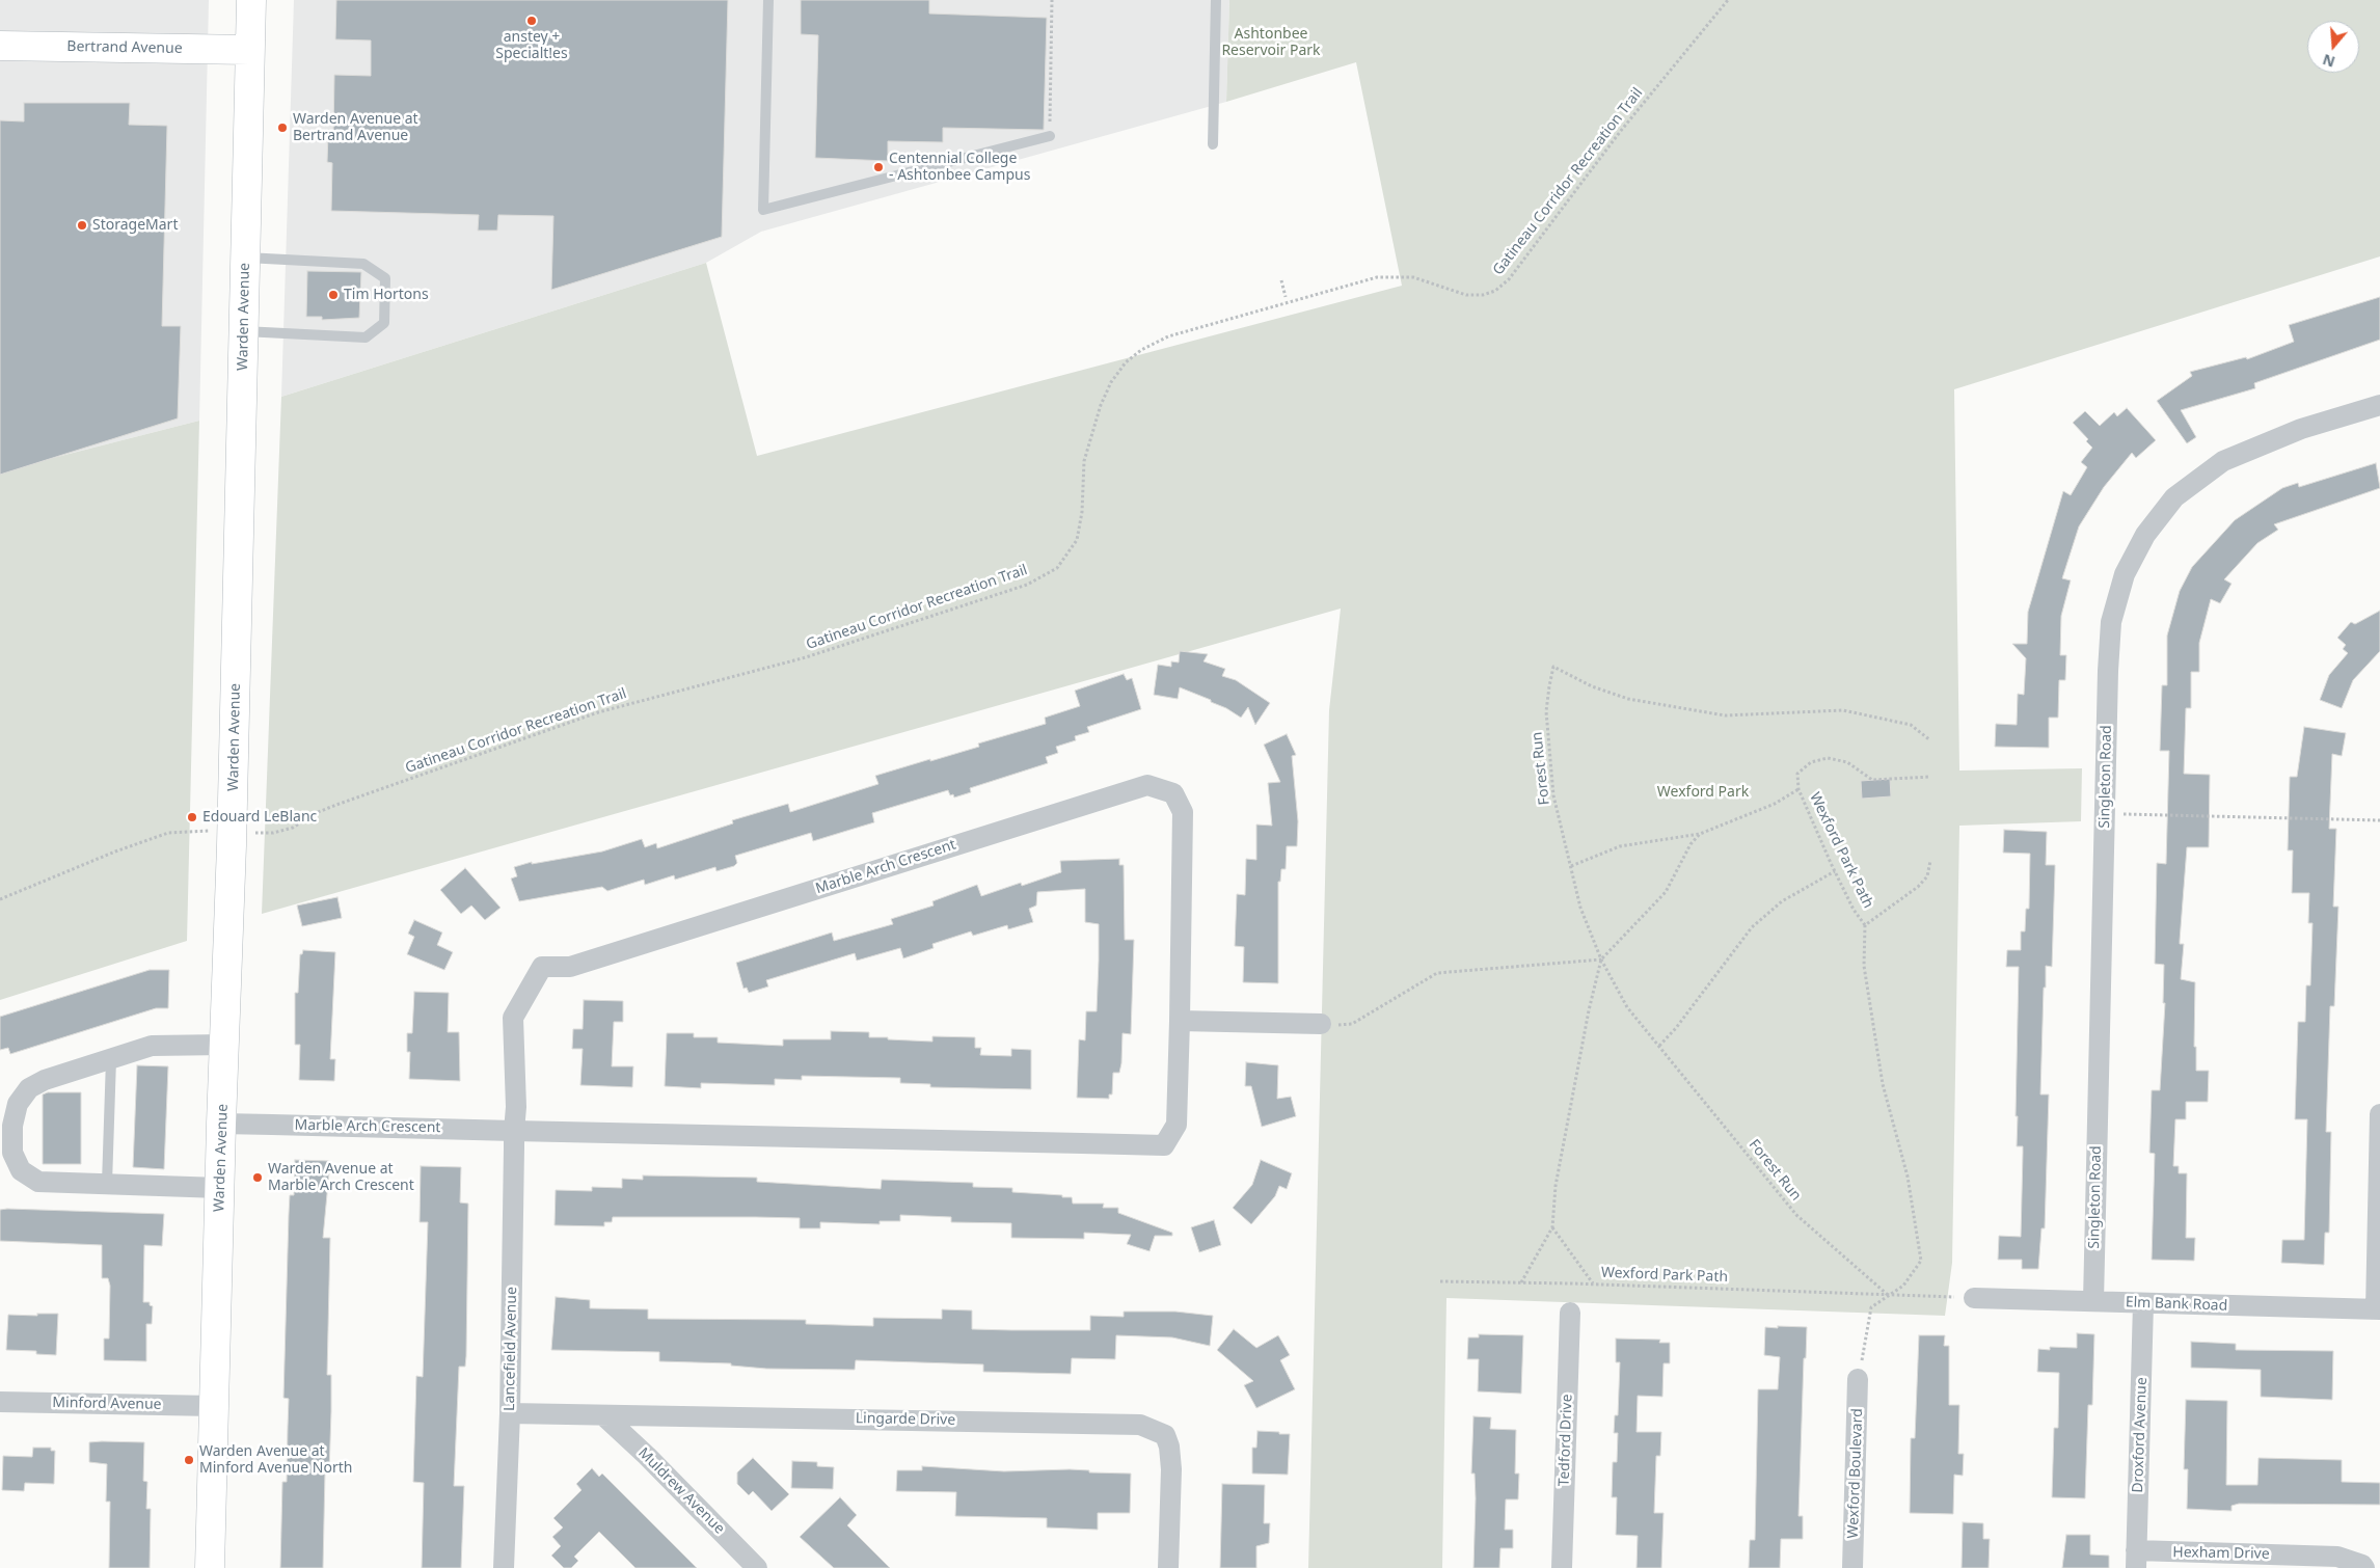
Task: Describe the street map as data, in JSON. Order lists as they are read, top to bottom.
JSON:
{
  "streets": {
    "main road": ["Bertrand Avenue", "Warden Avenue"],
    "street": [
      "Singleton Road",
      "Marble Arch Crescent",
      "Elm Bank Road",
      "Lancefield Avenue",
      "Minford Avenue",
      "Lingarde Drive",
      "Droxford Avenue",
      "Tedford Drive",
      "Wexford Boulevard",
      "Muldrew Avenue",
      "Hexham Drive"
    ],
    "path": ["Gatineau Corridor Recreation Trail", "Forest Run", "Wexford Park Path"]
  },
  "crossings": [
    ["Bertrand Avenue", "Warden Avenue"],
    ["Warden Avenue", "Marble Arch Crescent"],
    ["Warden Avenue", "Minford Avenue"],
    ["Forest Run", "Wexford Park Path"],
    ["Singleton Road", "Elm Bank Road"],
    ["Wexford Park Path", "Elm Bank Road"],
    ["Wexford Park Path", "Wexford Boulevard"],
    ["Marble Arch Crescent", "Lancefield Avenue"],
    ["Elm Bank Road", "Droxford Avenue"],
    ["Lancefield Avenue", "Lingarde Drive"],
    ["Lingarde Drive", "Muldrew Avenue"],
    ["Droxford Avenue", "Hexham Drive"]
  ],
  "parks": ["Ashtonbee Reservoir Park", "Wexford Park"],
  "places": [
    "anstey + Specialt!es",
    "Warden Avenue at Bertrand Avenue",
    "Centennial College - Ashtonbee Campus",
    "StorageMart",
    "Tim Hortons",
    "Edouard LeBlanc",
    "Warden Avenue at Marble Arch Crescent",
    "Warden Avenue at Minford Avenue North"
  ],
  "north": "bottom"
}
